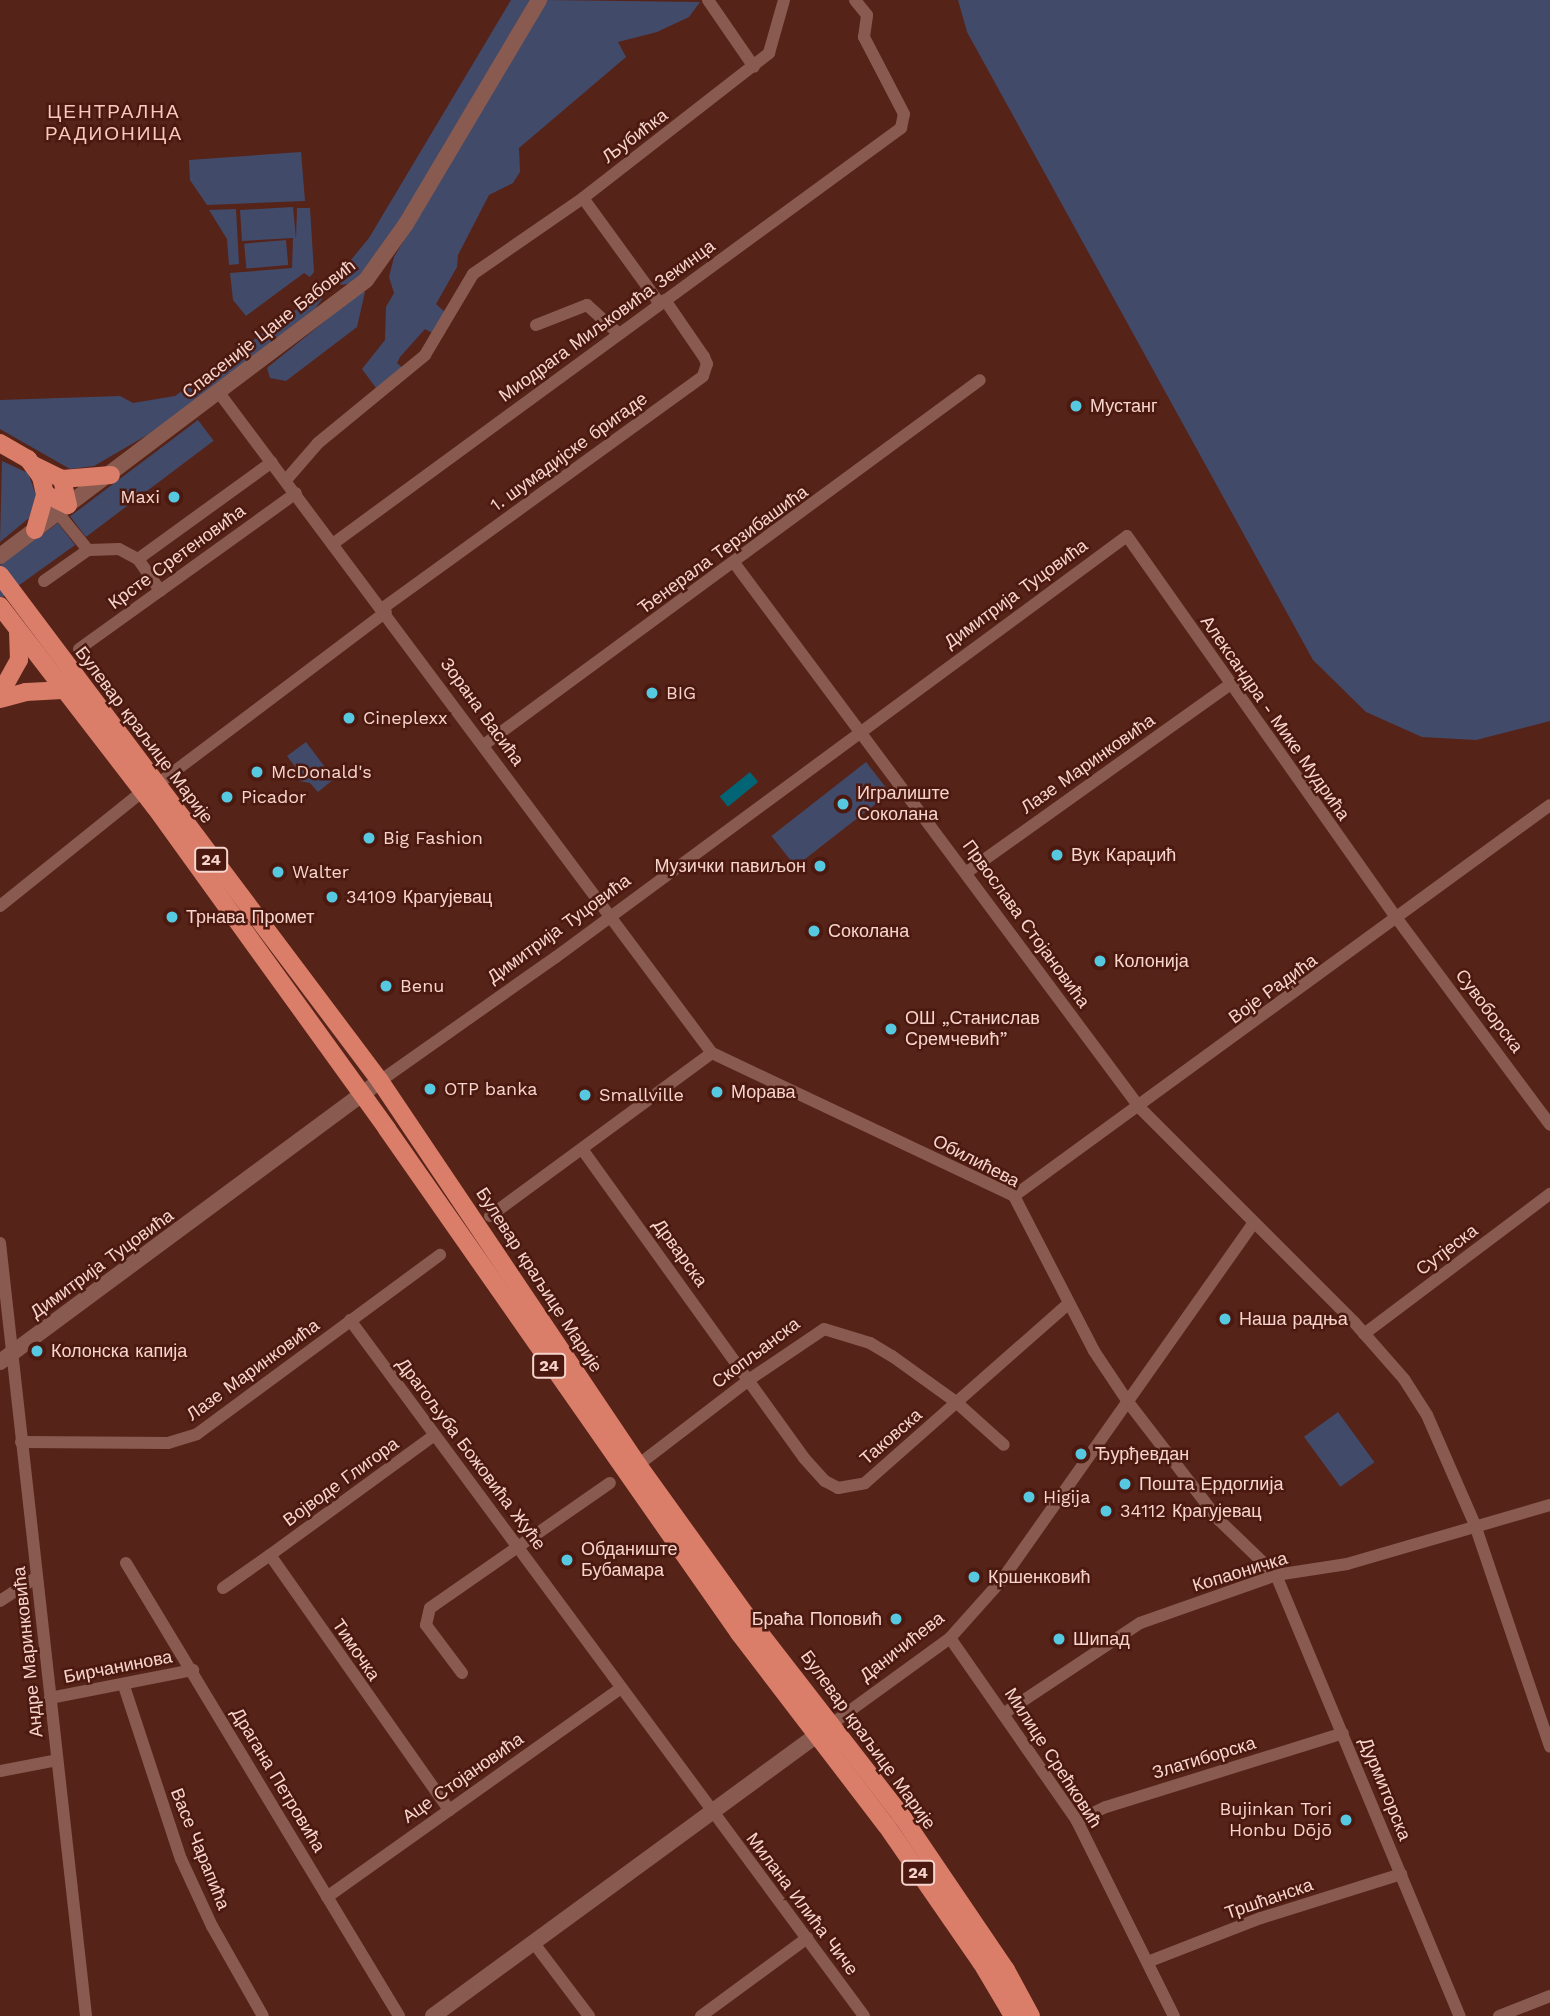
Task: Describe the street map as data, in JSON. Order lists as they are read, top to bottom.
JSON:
{
  "streets": {
    "main road": ["Булевар краљице Марије", "24"],
    "street": [
      "Љубићка",
      "Миодрага Миљковића Зекинца",
      "Спасеније Цане Бабовић",
      "1. шумадијске бригаде",
      "Ђенерала Терзибашића",
      "Крсте Сретеновића",
      "Димитрија Туцовића",
      "Зорана Васића",
      "Александра - Мике Мудрића",
      "Лазе Маринковића",
      "Првослава Стојановића",
      "Воје Радића",
      "Сувоборска",
      "Обилићева",
      "Сутјеска",
      "Дрварска",
      "Скопљанска",
      "Таковска",
      "Драгољуба Божовића Жуће",
      "Војводе Глигора",
      "Копаоничка",
      "Даничићева",
      "Тимочка",
      "Андре Маринковића",
      "Бирчанинова",
      "Милице Срећковић",
      "Златиборска",
      "Аце Стојановића",
      "Драгана Петровића",
      "Дурмиторска",
      "Васе Чарапића",
      "Тршћанска",
      "Милана Илића Чиче"
    ]
  },
  "crossings": [
    ["Љубићка", "Зорана Васића"],
    ["Миодрага Миљковића Зекинца", "1. шумадијске бригаде"],
    ["Миодрага Миљковића Зекинца", "Зорана Васића"],
    ["Спасеније Цане Бабовић", "Зорана Васића"],
    ["1. шумадијске бригаде", "Зорана Васића"],
    ["1. шумадијске бригаде", "Булевар краљице Марије"],
    ["Ђенерала Терзибашића", "Зорана Васића"],
    ["Ђенерала Терзибашића", "Првослава Стојановића"],
    ["Крсте Сретеновића", "Зорана Васића"],
    ["Димитрија Туцовића", "Зорана Васића"],
    ["Димитрија Туцовића", "Александра - Мике Мудрића"],
    ["Димитрија Туцовића", "Булевар краљице Марије"],
    ["Димитрија Туцовића", "Првослава Стојановића"],
    ["Димитрија Туцовића", "Андре Маринковића"],
    ["Зорана Васића", "Обилићева"],
    ["Александра - Мике Мудрића", "Лазе Маринковића"],
    ["Александра - Мике Мудрића", "Воје Радића"],
    ["Александра - Мике Мудрића", "Сувоборска"],
    ["Булевар краљице Марије", "Скопљанска"],
    ["Булевар краљице Марије", "Даничићева"],
    ["Лазе Маринковића", "Првослава Стојановића"],
    ["Лазе Маринковића", "Драгољуба Божовића Жуће"],
    ["Лазе Маринковића", "Андре Маринковића"],
    ["Првослава Стојановића", "Воје Радића"],
    ["Првослава Стојановића", "Сутјеска"],
    ["Првослава Стојановића", "Копаоничка"],
    ["Првослава Стојановића", "Даничићева"],
    ["Воје Радића", "Сувоборска"],
    ["Воје Радића", "Обилићева"],
    ["Обилићева", "Таковска"],
    ["Обилићева", "Копаоничка"],
    ["Обилићева", "Даничићева"],
    ["Обилићева", "Дурмиторска"],
    ["Дрварска", "Скопљанска"],
    ["Дрварска", "Таковска"],
    ["Скопљанска", "Таковска"],
    ["Драгољуба Божовића Жуће", "Војводе Глигора"],
    ["Драгољуба Божовића Жуће", "Даничићева"],
    ["Драгољуба Божовића Жуће", "Аце Стојановића"],
    ["Драгољуба Божовића Жуће", "Милана Илића Чиче"],
    ["Војводе Глигора", "Тимочка"],
    ["Копаоничка", "Милице Срећковић"],
    ["Копаоничка", "Дурмиторска"],
    ["Даничићева", "Милице Срећковић"],
    ["Даничићева", "Милана Илића Чиче"],
    ["Тимочка", "Аце Стојановића"],
    ["Андре Маринковића", "Бирчанинова"],
    ["Бирчанинова", "Драгана Петровића"],
    ["Бирчанинова", "Васе Чарапића"],
    ["Милице Срећковић", "Златиборска"],
    ["Милице Срећковић", "Тршћанска"],
    ["Златиборска", "Дурмиторска"],
    ["Аце Стојановића", "Драгана Петровића"],
    ["Дурмиторска", "Тршћанска"]
  ],
  "districts": ["ЦЕНТРАЛНА РАДИОНИЦА"],
  "places": [
    "Мустанг",
    "Maxi",
    "BIG",
    "Cineplexx",
    "McDonald's",
    "Picador",
    "Игралиште Соколана",
    "Big Fashion",
    "Вук Караџић",
    "Музички павиљон",
    "Walter",
    "34109 Крагујевац",
    "Трнава Промет",
    "Соколана",
    "Колонија",
    "Benu",
    "ОШ „Станислав Сремчевић”",
    "OTP banka",
    "Морава",
    "Smallville",
    "Наша радња",
    "Колонска капија",
    "Ђурђевдан",
    "Пошта Ердоглија",
    "Higija",
    "34112 Крагујевац",
    "Обданиште Бубамара",
    "Кршенковић",
    "Браћа Поповић",
    "Шипад",
    "Bujinkan Tori Honbu Dōjō"
  ]
}
